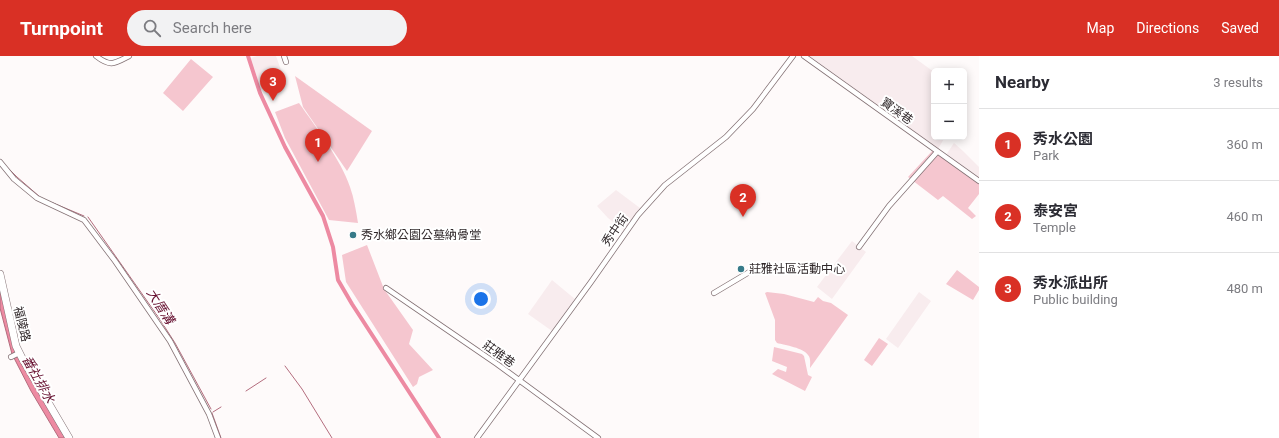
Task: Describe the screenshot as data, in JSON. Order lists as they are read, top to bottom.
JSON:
{
  "streets": {
    "street": [
      "寶溪巷",
      "秀中街",
      "福陵路",
      "莊雅巷"
    ]
  },
  "crossings": [
    ["秀中街", "莊雅巷"]
  ],
  "water": ["大厝溝", "番社排水"],
  "places": ["秀水鄉公園公墓納骨堂", "莊雅社區活動中心"],
  "page": {
    "header": "Turnpoint",
    "search": "Search here",
    "nav": ["Map", "Directions", "Saved"],
    "heading": ["Nearby", "3 results"],
    "map_buttons": ["+", "−"],
    "pins": ["3", "1", "2"],
    "list": [
      {
        "mark": "1",
        "name": "秀水公園",
        "note": "Park",
        "value": "360 m"
      },
      {
        "mark": "2",
        "name": "泰安宮",
        "note": "Temple",
        "value": "460 m"
      },
      {
        "mark": "3",
        "name": "秀水派出所",
        "note": "Public building",
        "value": "480 m"
      }
    ]
  }
}
